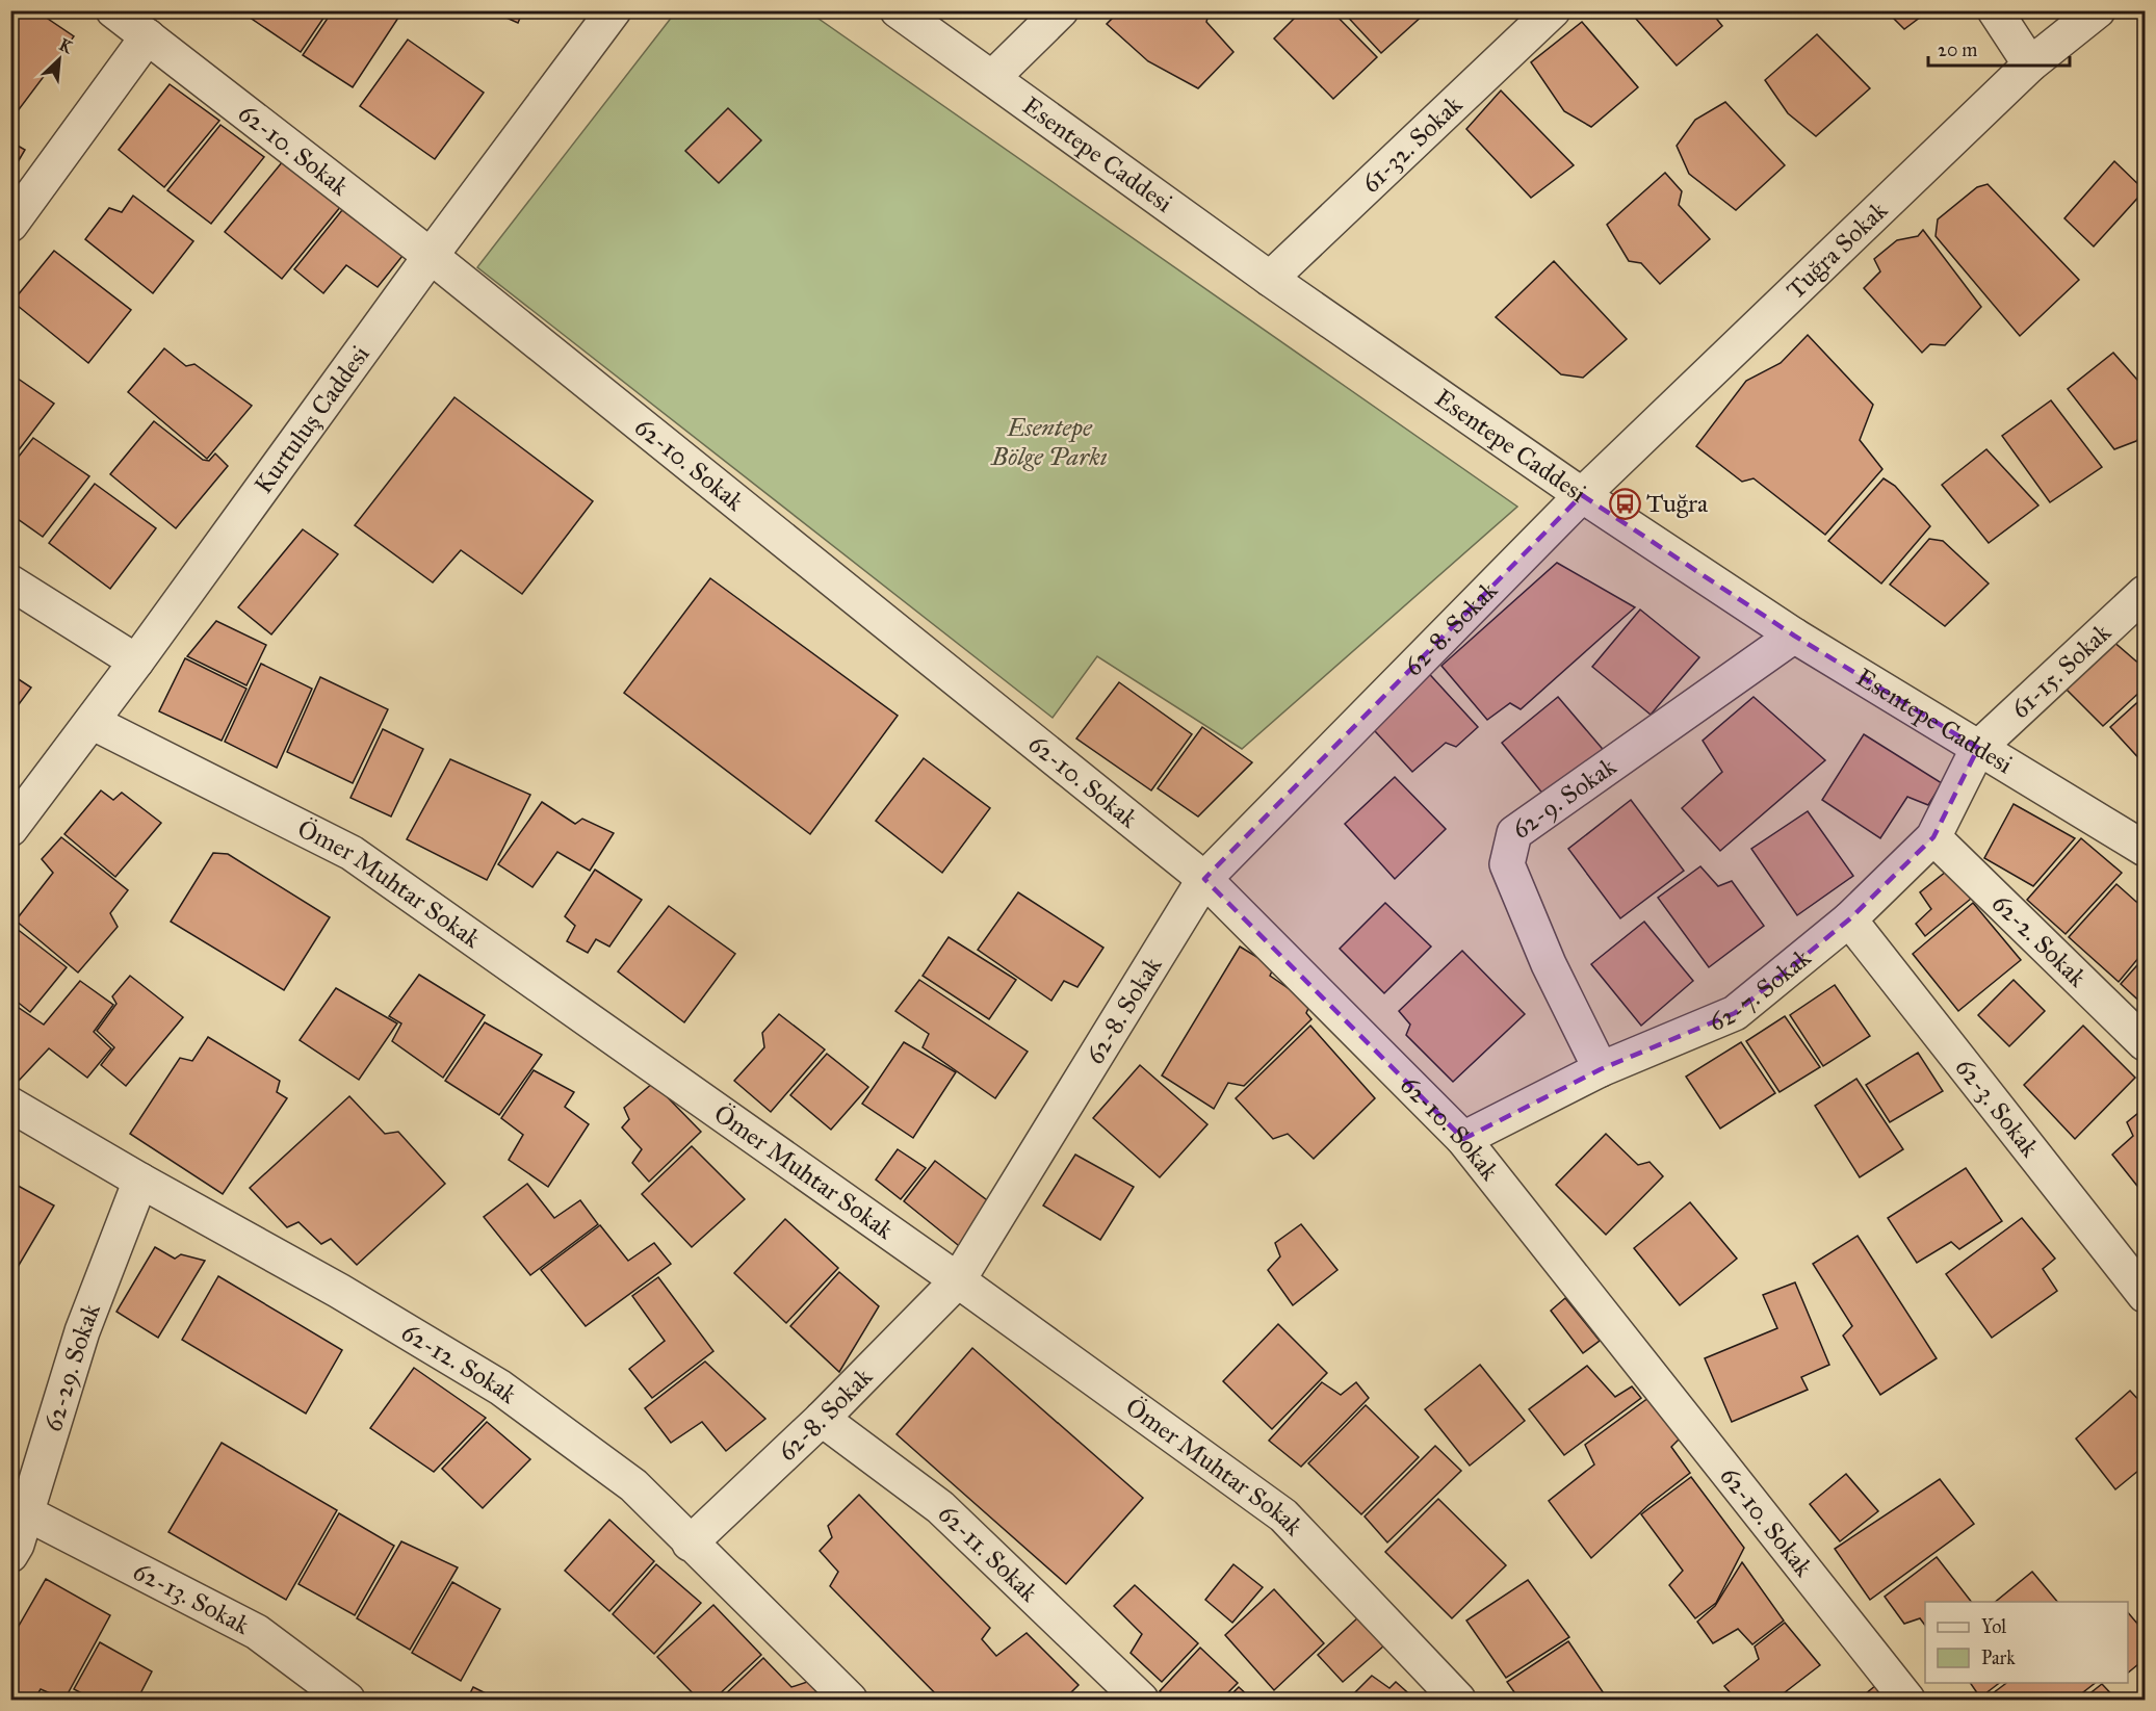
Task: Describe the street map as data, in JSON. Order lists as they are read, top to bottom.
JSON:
{
  "streets": {
    "street": [
      "61-32. Sokak",
      "62-10. Sokak",
      "Esentepe Caddesi",
      "Tuğra Sokak",
      "Kurtuluş Caddesi",
      "62-8. Sokak",
      "61-15. Sokak",
      "62-9. Sokak",
      "Ömer Muhtar Sokak",
      "62-2. Sokak",
      "62-7. Sokak",
      "62-3. Sokak",
      "62-12. Sokak",
      "62-29. Sokak",
      "62-11. Sokak",
      "62-13. Sokak"
    ]
  },
  "crossings": [
    ["61-32. Sokak", "Esentepe Caddesi"],
    ["62-10. Sokak", "Kurtuluş Caddesi"],
    ["62-10. Sokak", "62-8. Sokak"],
    ["62-10. Sokak", "62-7. Sokak"],
    ["Esentepe Caddesi", "Tuğra Sokak"],
    ["Esentepe Caddesi", "62-8. Sokak"],
    ["Esentepe Caddesi", "61-15. Sokak"],
    ["Esentepe Caddesi", "62-9. Sokak"],
    ["Esentepe Caddesi", "62-7. Sokak"],
    ["Tuğra Sokak", "62-8. Sokak"],
    ["Kurtuluş Caddesi", "Ömer Muhtar Sokak"],
    ["62-8. Sokak", "Ömer Muhtar Sokak"],
    ["62-8. Sokak", "62-12. Sokak"],
    ["62-8. Sokak", "62-11. Sokak"],
    ["61-15. Sokak", "62-7. Sokak"],
    ["62-9. Sokak", "62-7. Sokak"],
    ["62-2. Sokak", "62-7. Sokak"],
    ["62-7. Sokak", "62-3. Sokak"],
    ["62-12. Sokak", "62-29. Sokak"],
    ["62-29. Sokak", "62-13. Sokak"]
  ],
  "parks": ["Esentepe Bölge Parkı"],
  "places": {
    "bus stop": ["Tuğra"]
  },
  "legend": ["Yol", "Park"],
  "scale_bar": "20 m",
  "north": "top right"
}
